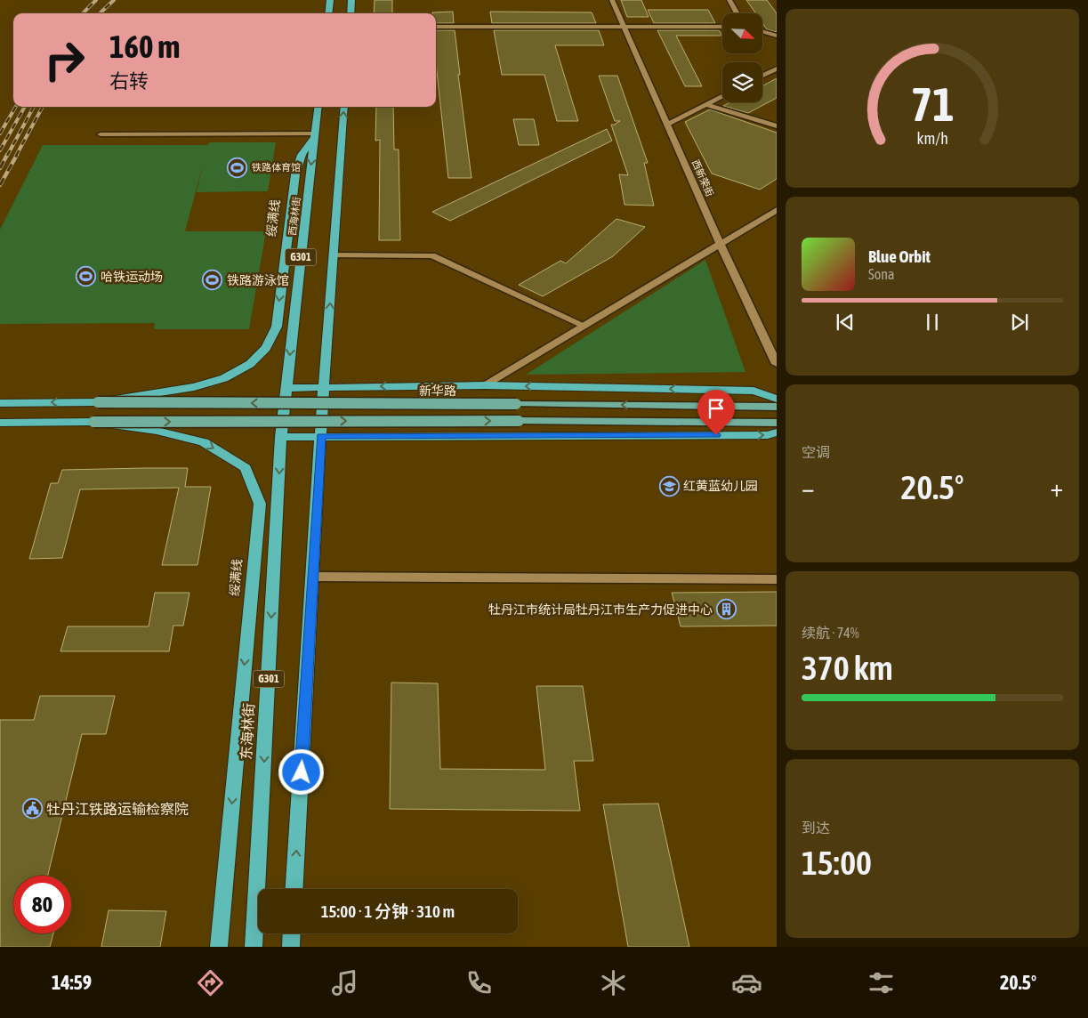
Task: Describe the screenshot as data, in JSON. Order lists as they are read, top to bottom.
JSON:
{
  "streets": {
    "highway": [
      "西海林街",
      "绥满线",
      "G301",
      "东海林街"
    ],
    "main road": ["新华路"],
    "street": ["西新荣街"]
  },
  "crossings": [
    ["西海林街", "绥满线"],
    ["西海林街", "东海林街"],
    ["绥满线", "新华路"]
  ],
  "places": {
    "sports": ["铁路体育馆", "哈铁运动场", "铁路游泳馆"],
    "school or university": ["红黄蓝幼儿园"],
    "building": ["牡丹江市统计局牡丹江市生产力促进中心"],
    "public building": ["牡丹江铁路运输检察院"]
  },
  "north": "bottom right",
  "page": {
    "turn": ["160 m", "右转"],
    "song": ["Blue Orbit", "Sona"],
    "tile": [
      "空调",
      ["续航 · 74%", "370 km"],
      ["到达", "15:00"]
    ],
    "heat": ["−", "20.5°", "+"],
    "limit": "80",
    "trip": "15:00 · 1 分钟 · 310 m",
    "tabs": ["14:59", "20.5°"],
    "gauge": ["71", "km/h"]
  }
}
